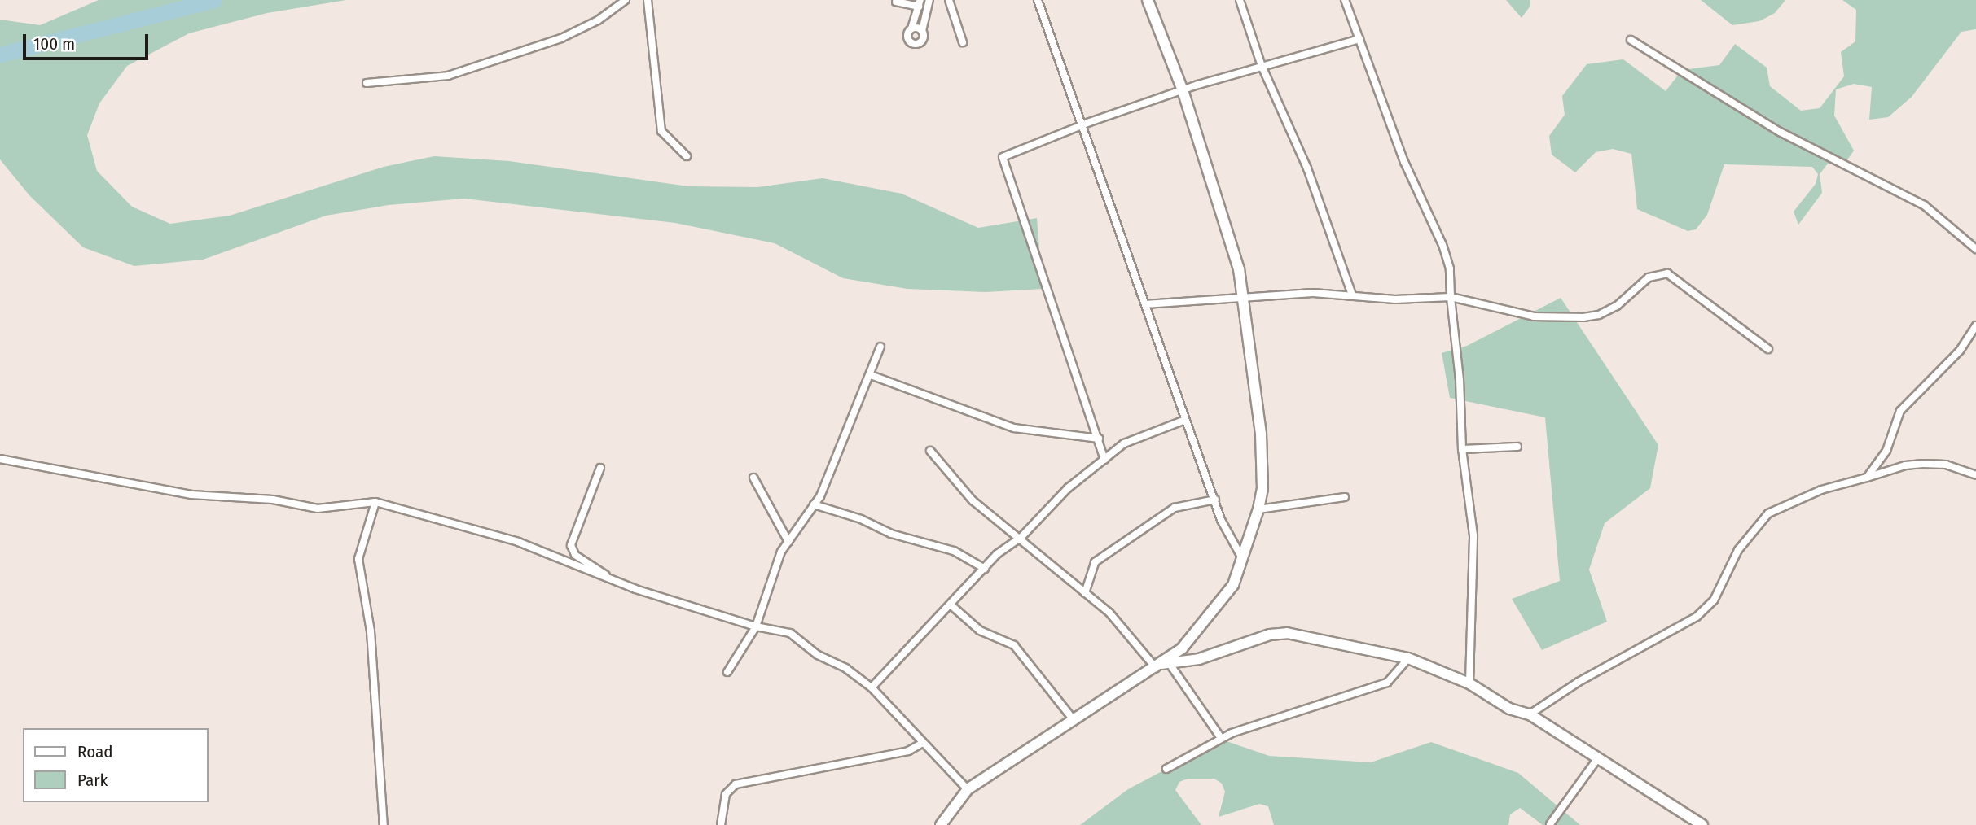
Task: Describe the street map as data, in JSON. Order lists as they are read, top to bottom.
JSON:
{
  "legend": ["Road", "Park"],
  "scale_bar": "100 m"
}
